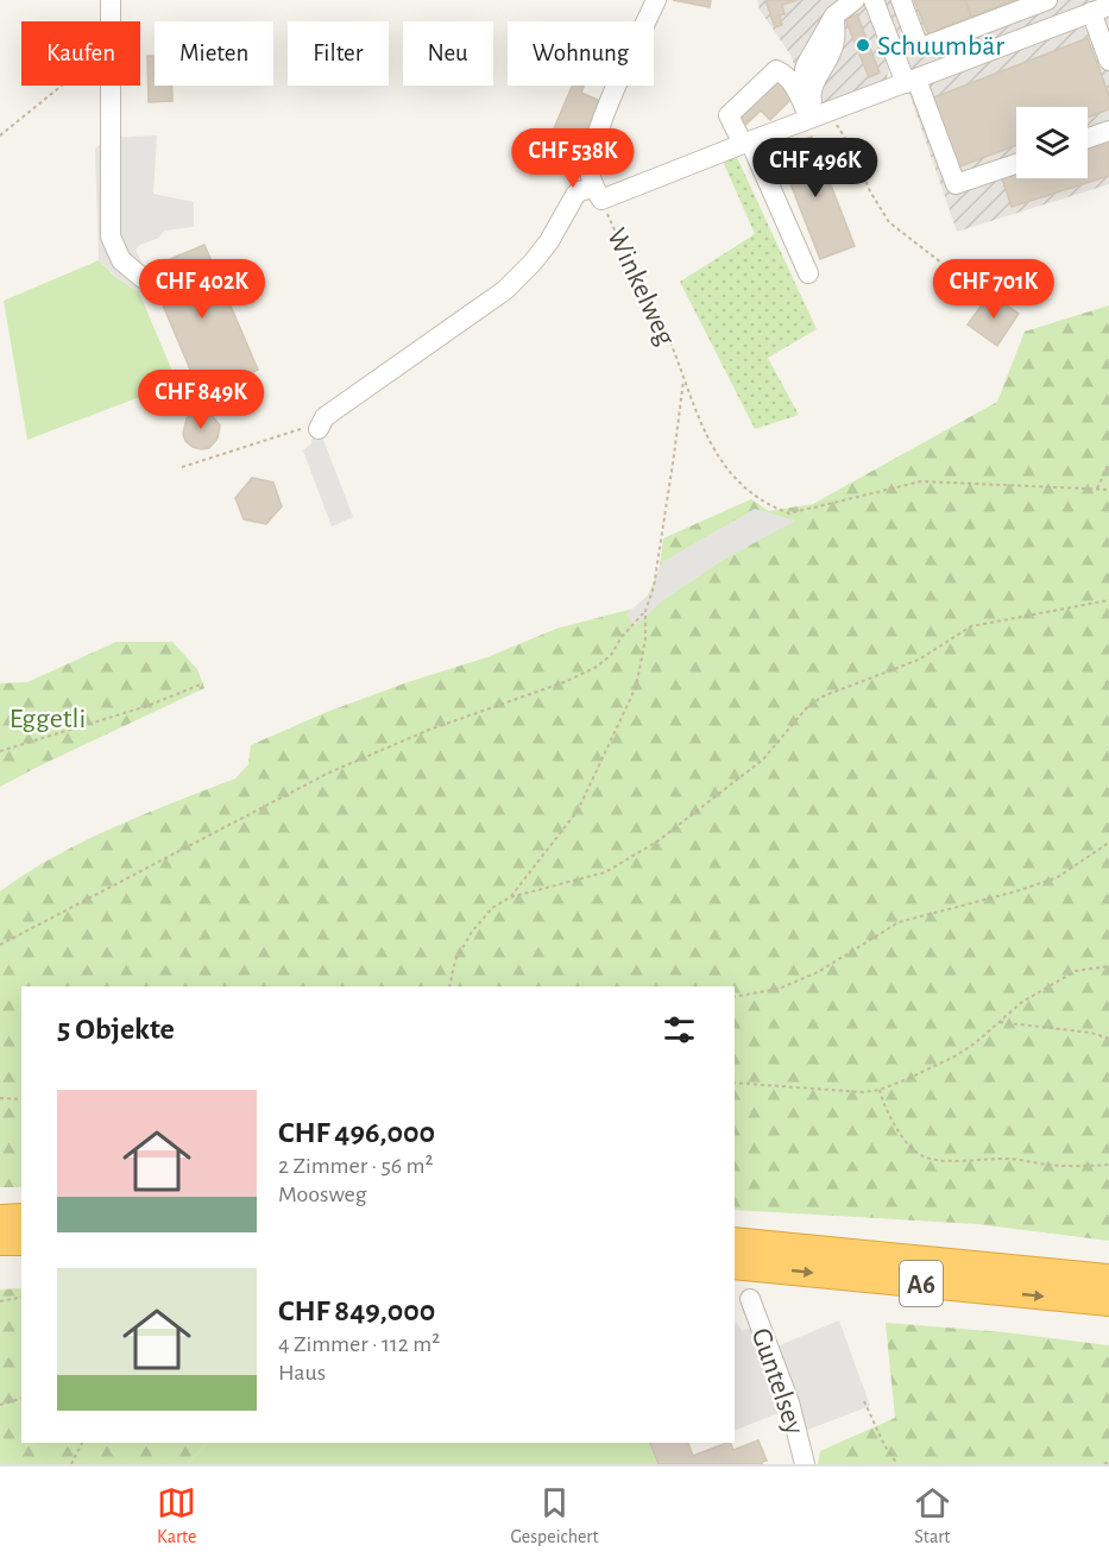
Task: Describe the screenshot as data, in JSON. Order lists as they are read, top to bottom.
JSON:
{
  "streets": {
    "highway": ["A6"],
    "street": ["Guntelsey"],
    "path": ["Winkelweg"]
  },
  "parks": ["Eggetli"],
  "places": ["Schuumbär"],
  "page": {
    "chip": [
      "Kaufen",
      "Mieten",
      "Filter",
      "Neu",
      "Wohnung"
    ],
    "price": [
      "CHF 538K",
      "CHF 496K",
      "CHF 402K",
      "CHF 701K",
      "CHF 849K"
    ],
    "heading": "5 Objekte",
    "list": [
      {
        "name": "CHF 496,000",
        "note": "2 Zimmer · 56 m² · Moosweg"
      },
      {
        "name": "CHF 849,000",
        "note": "4 Zimmer · 112 m² · Haus"
      }
    ],
    "tabs": ["Karte", "Gespeichert", "Start"]
  }
}
